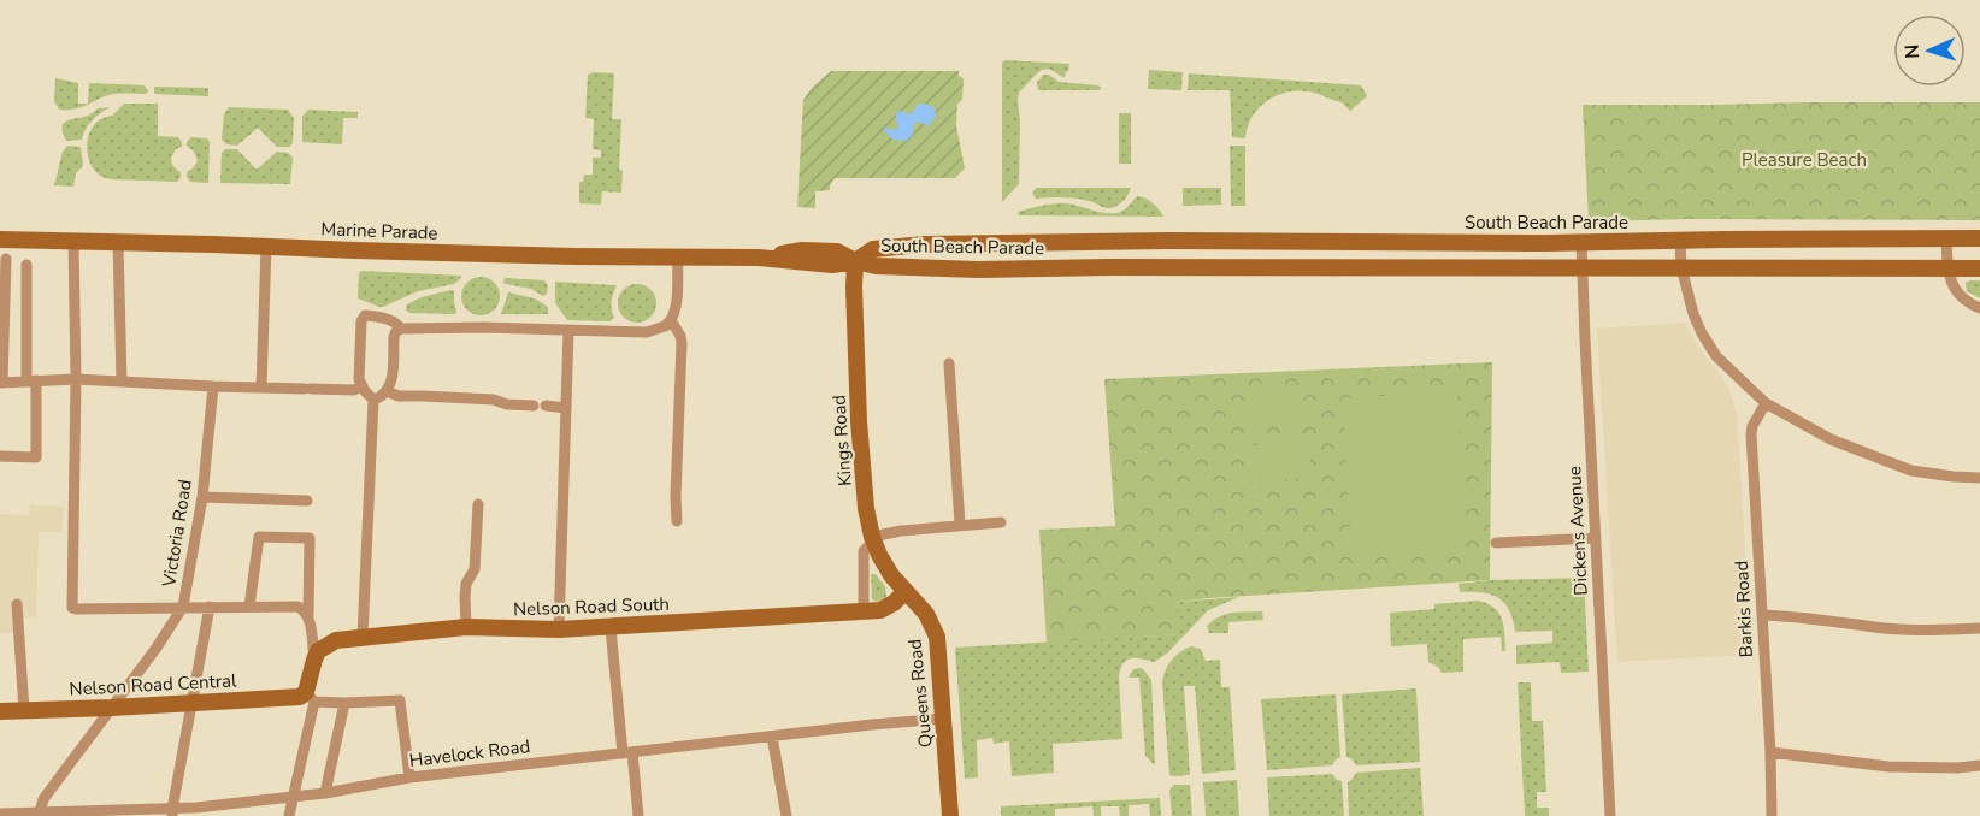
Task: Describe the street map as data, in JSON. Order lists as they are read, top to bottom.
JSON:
{
  "streets": {
    "street": [
      "South Beach Parade",
      "Marine Parade",
      "Kings Road",
      "Dickens Avenue",
      "Victoria Road",
      "Nelson Road South",
      "Barkis Road",
      "Nelson Road Central",
      "Queens Road",
      "Havelock Road"
    ]
  },
  "crossings": [
    ["South Beach Parade", "Marine Parade"],
    ["South Beach Parade", "Kings Road"],
    ["South Beach Parade", "Dickens Avenue"],
    ["Marine Parade", "Kings Road"],
    ["Kings Road", "Nelson Road South"],
    ["Kings Road", "Queens Road"],
    ["Victoria Road", "Nelson Road Central"],
    ["Victoria Road", "Havelock Road"],
    ["Nelson Road South", "Queens Road"],
    ["Queens Road", "Havelock Road"]
  ],
  "parks": ["Pleasure Beach"],
  "north": "left"
}
